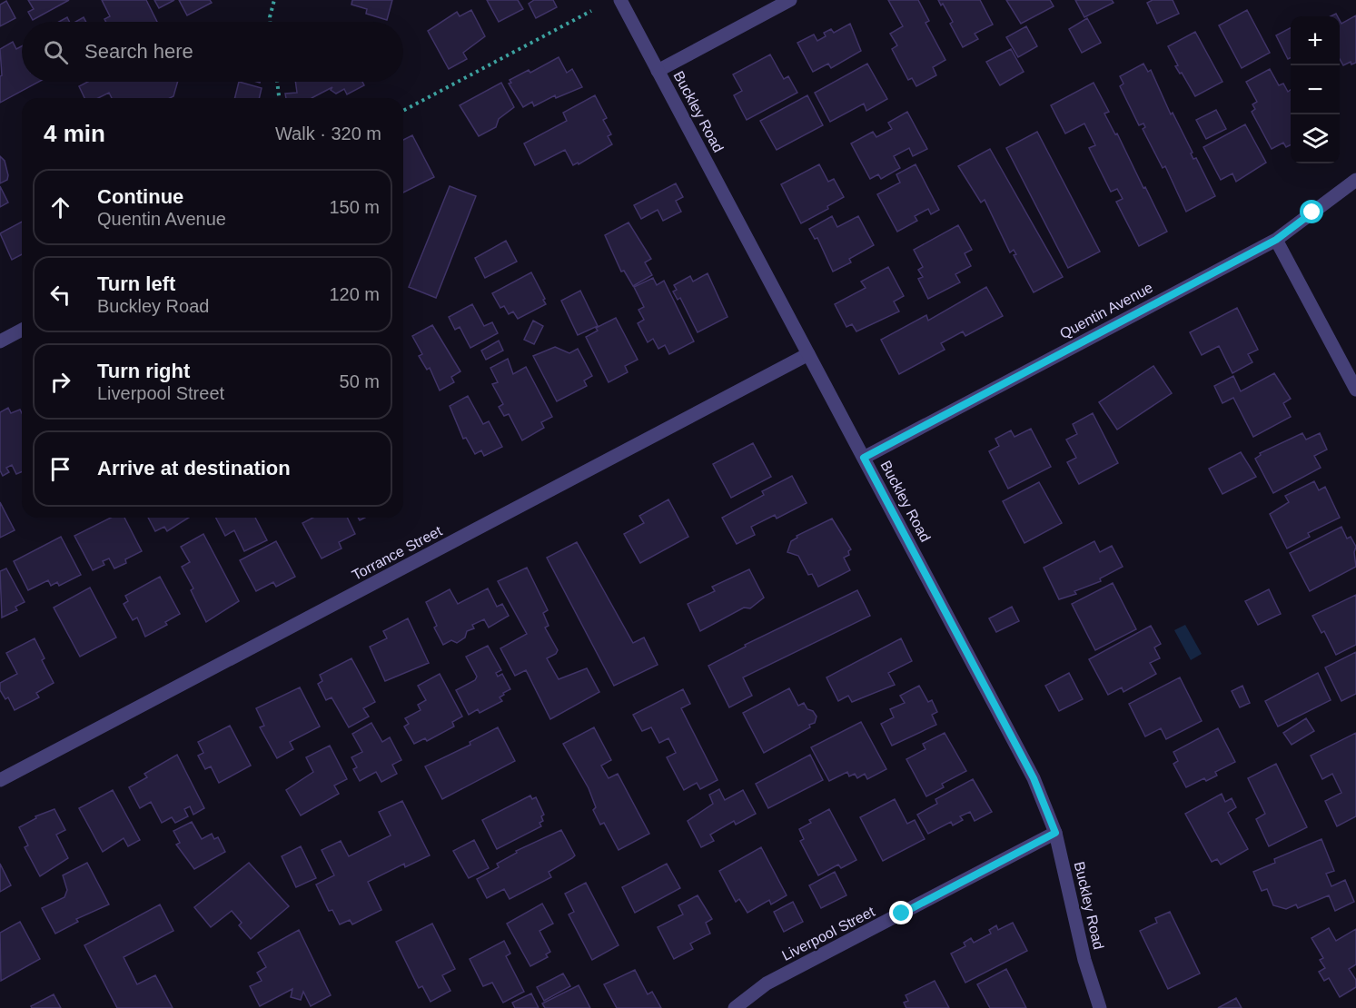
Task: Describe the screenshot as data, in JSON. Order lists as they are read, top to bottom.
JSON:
{
  "streets": {
    "street": [
      "Buckley Road",
      "Quentin Avenue",
      "Torrance Street",
      "Liverpool Street"
    ]
  },
  "crossings": [
    ["Buckley Road", "Quentin Avenue"],
    ["Buckley Road", "Torrance Street"],
    ["Buckley Road", "Liverpool Street"]
  ],
  "page": {
    "map_buttons": ["+", "−"],
    "search": "Search here",
    "heading": ["4 min", "Walk · 320 m"],
    "list": [
      ["Continue", "Quentin Avenue", "150 m"],
      ["Turn left", "Buckley Road", "120 m"],
      ["Turn right", "Liverpool Street", "50 m"],
      "Arrive at destination"
    ]
  }
}
